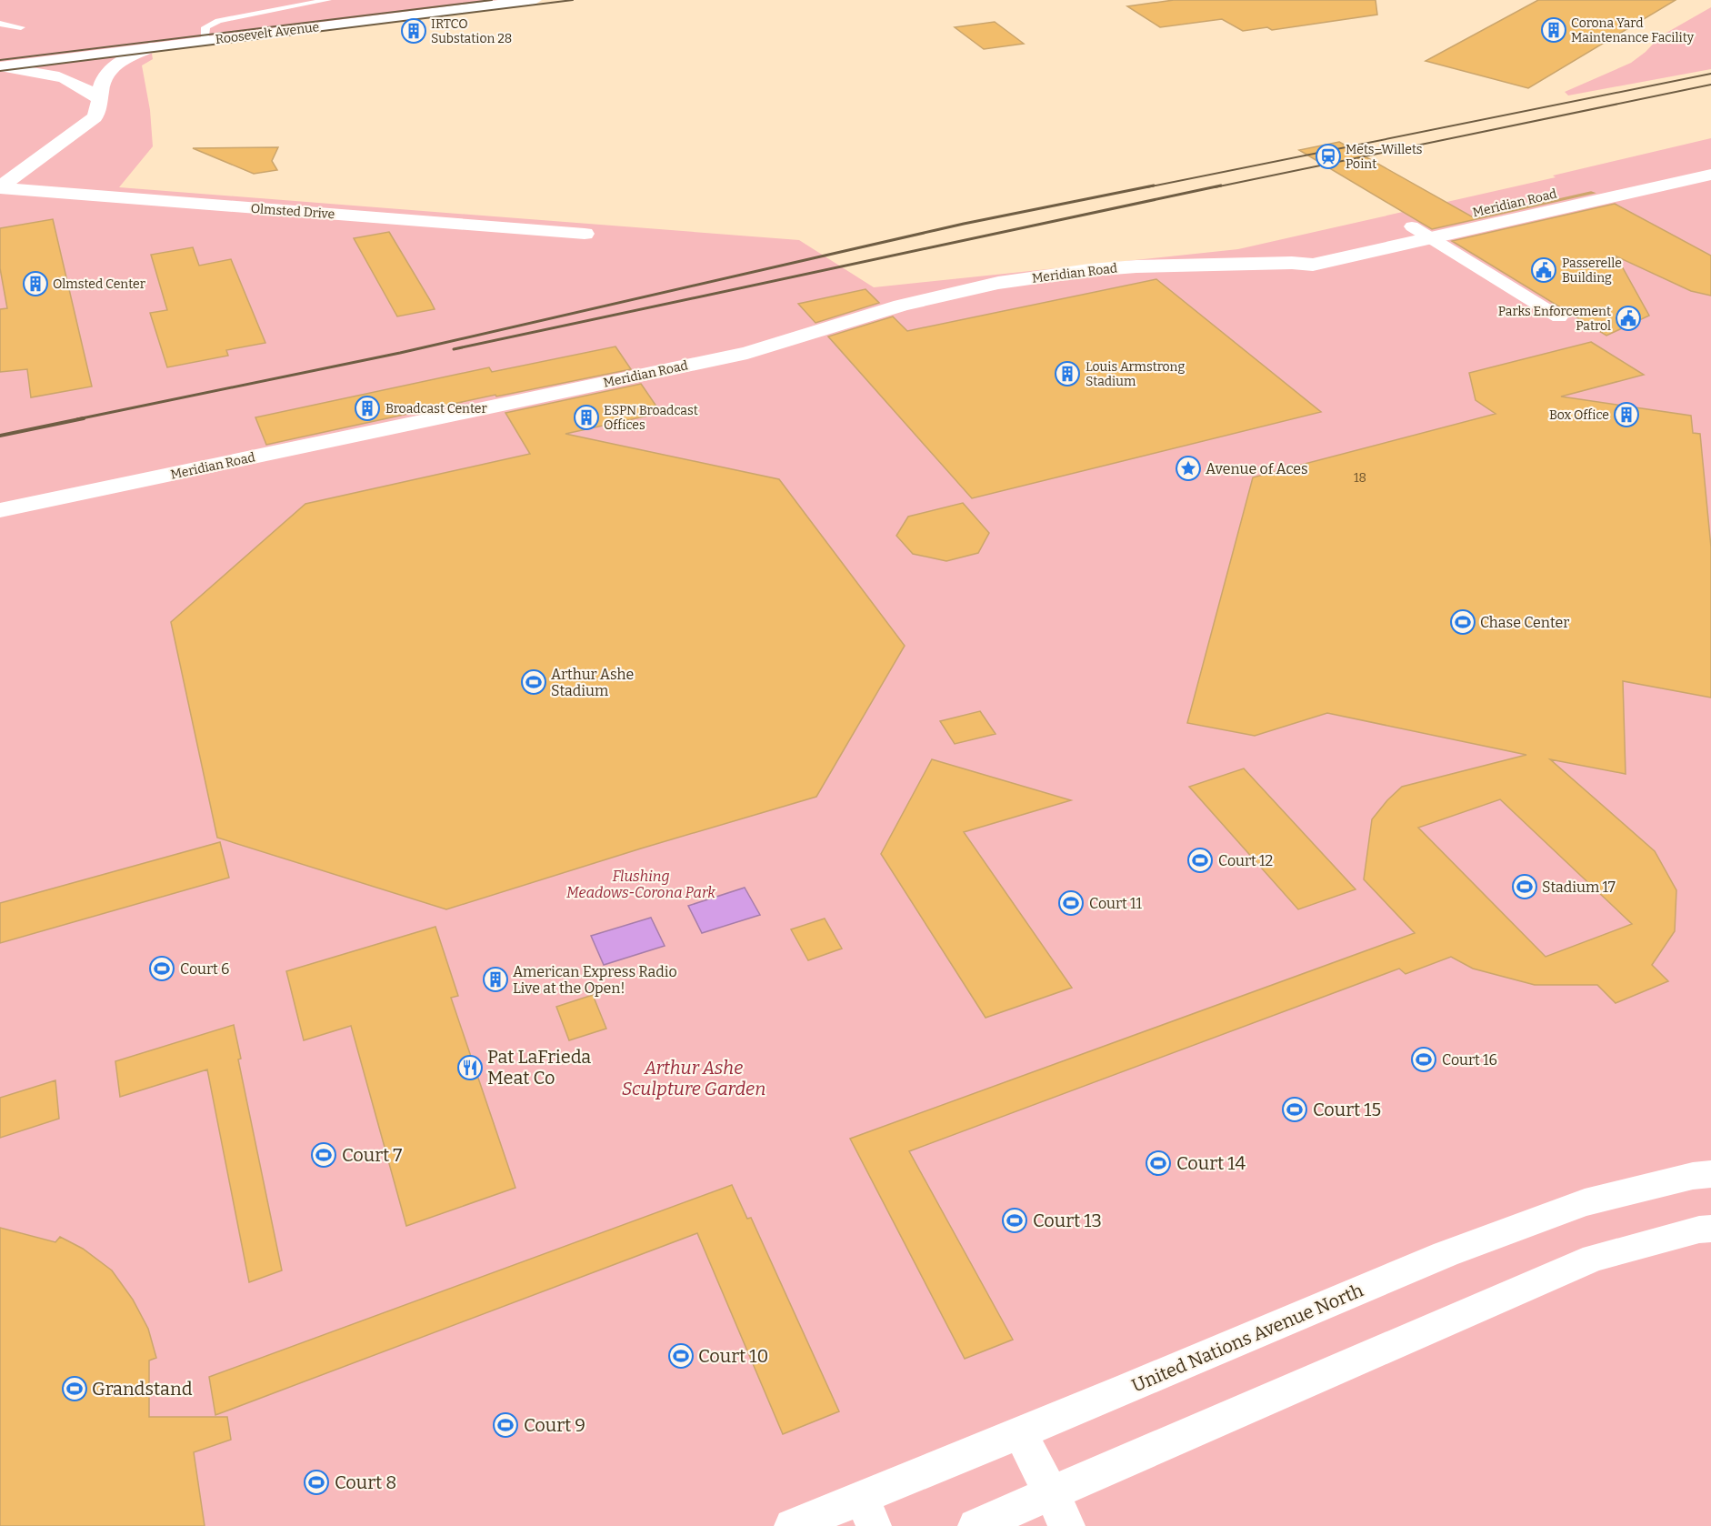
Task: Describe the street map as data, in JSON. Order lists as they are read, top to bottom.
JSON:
{
  "streets": {
    "street": [
      "Roosevelt Avenue",
      "Meridian Road",
      "Olmsted Drive",
      "United Nations Avenue North"
    ]
  },
  "parks": ["Flushing Meadows-Corona Park", "Arthur Ashe Sculpture Garden"],
  "places": {
    "building": [
      "Corona Yard Maintenance Facility",
      "IRTCO Substation 28",
      "Olmsted Center",
      "Louis Armstrong Stadium",
      "Broadcast Center",
      "Box Office",
      "ESPN Broadcast Offices",
      "American Express Radio Live at the Open!"
    ],
    "station": ["Mets–Willets Point"],
    "public building": ["Passerelle Building", "Parks Enforcement Patrol"],
    "place": ["Avenue of Aces"],
    "sports": [
      "Chase Center",
      "Arthur Ashe Stadium",
      "Court 12",
      "Stadium 17",
      "Court 11",
      "Court 6",
      "Court 16",
      "Court 15",
      "Court 7",
      "Court 14",
      "Court 13",
      "Court 10",
      "Grandstand",
      "Court 9",
      "Court 8"
    ],
    "restaurant": ["Pat LaFrieda Meat Co"]
  },
  "house_numbers": ["18"]
}
